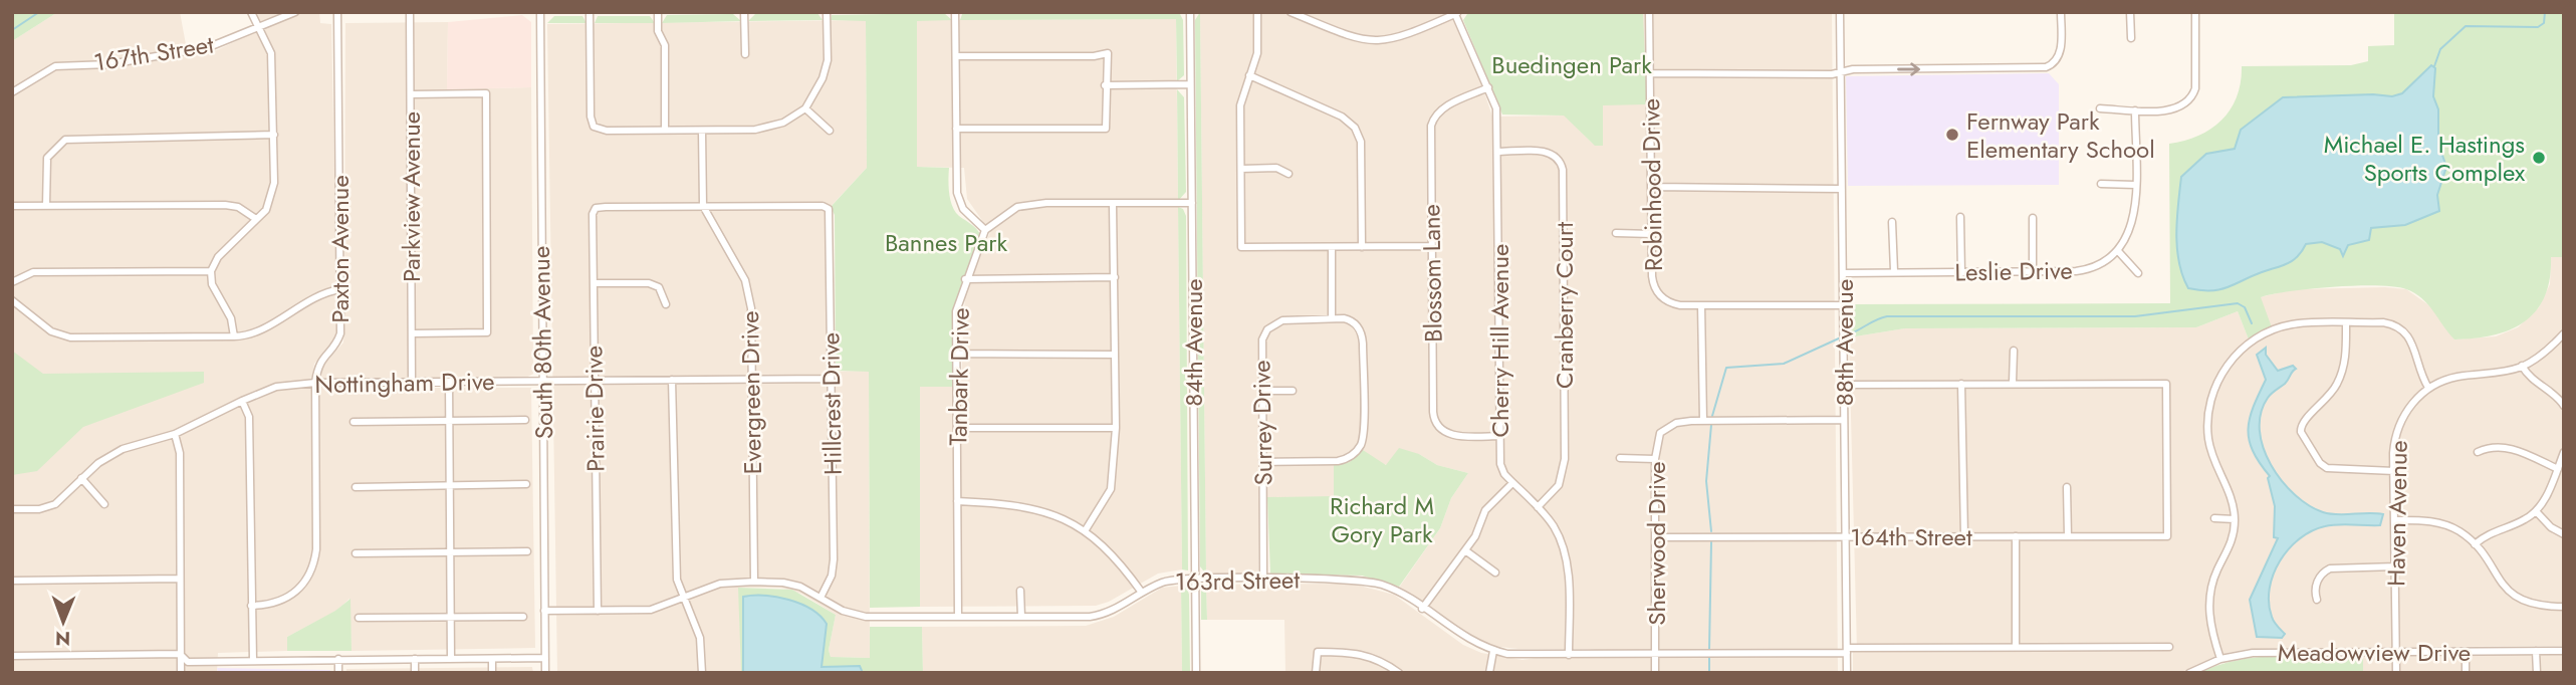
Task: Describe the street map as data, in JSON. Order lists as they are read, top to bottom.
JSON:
{
  "streets": {
    "street": [
      "167th Street",
      "Robinhood Drive",
      "Parkview Avenue",
      "Paxton Avenue",
      "Leslie Drive",
      "Blossom Lane",
      "Cranberry Court",
      "Cherry Hill Avenue",
      "South 80th Avenue",
      "84th Avenue",
      "88th Avenue",
      "Tanbark Drive",
      "Nottingham Drive",
      "Evergreen Drive",
      "Hillcrest Drive",
      "Prairie Drive",
      "Surrey Drive",
      "Haven Avenue",
      "164th Street",
      "Sherwood Drive",
      "163rd Street",
      "Meadowview Drive"
    ]
  },
  "crossings": [
    ["Robinhood Drive", "88th Avenue"],
    ["Parkview Avenue", "Nottingham Drive"],
    ["Paxton Avenue", "Nottingham Drive"],
    ["Leslie Drive", "88th Avenue"],
    ["Blossom Lane", "Cherry Hill Avenue"],
    ["Cranberry Court", "Cherry Hill Avenue"],
    ["Cherry Hill Avenue", "163rd Street"],
    ["South 80th Avenue", "Nottingham Drive"],
    ["South 80th Avenue", "163rd Street"],
    ["84th Avenue", "163rd Street"],
    ["88th Avenue", "164th Street"],
    ["88th Avenue", "Sherwood Drive"],
    ["88th Avenue", "163rd Street"],
    ["Tanbark Drive", "163rd Street"],
    ["Nottingham Drive", "Evergreen Drive"],
    ["Nottingham Drive", "Hillcrest Drive"],
    ["Nottingham Drive", "Prairie Drive"],
    ["Evergreen Drive", "Hillcrest Drive"],
    ["Evergreen Drive", "Prairie Drive"],
    ["Evergreen Drive", "163rd Street"],
    ["Hillcrest Drive", "Prairie Drive"],
    ["Hillcrest Drive", "163rd Street"],
    ["Prairie Drive", "163rd Street"],
    ["Surrey Drive", "163rd Street"],
    ["Haven Avenue", "Meadowview Drive"],
    ["164th Street", "Sherwood Drive"],
    ["Sherwood Drive", "163rd Street"]
  ],
  "parks": ["Buedingen Park", "Bannes Park", "Richard M Gory Park"],
  "places": ["Fernway Park Elementary School", "Michael E. Hastings Sports Complex"],
  "north": "bottom"
}
